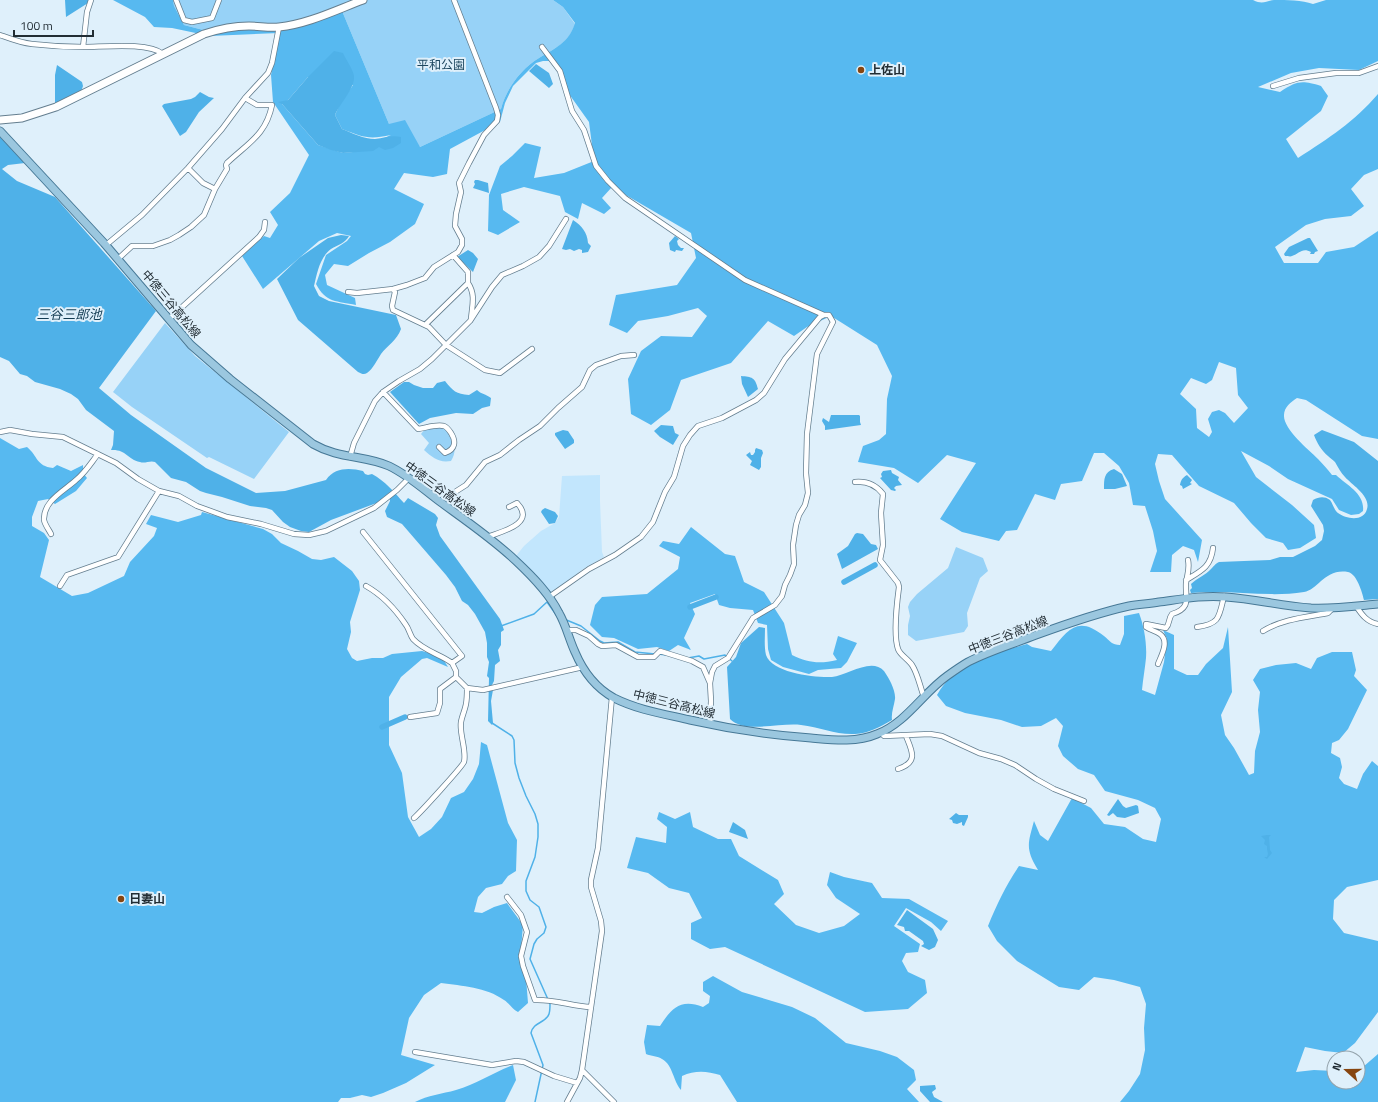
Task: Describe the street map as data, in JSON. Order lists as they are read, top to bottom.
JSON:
{
  "streets": {
    "main road": ["中徳三谷高松線"]
  },
  "water": ["三谷三郎池"],
  "parks": ["平和公園"],
  "places": ["上佐山", "日妻山"],
  "scale_bar": "100 m",
  "north": "left"
}
